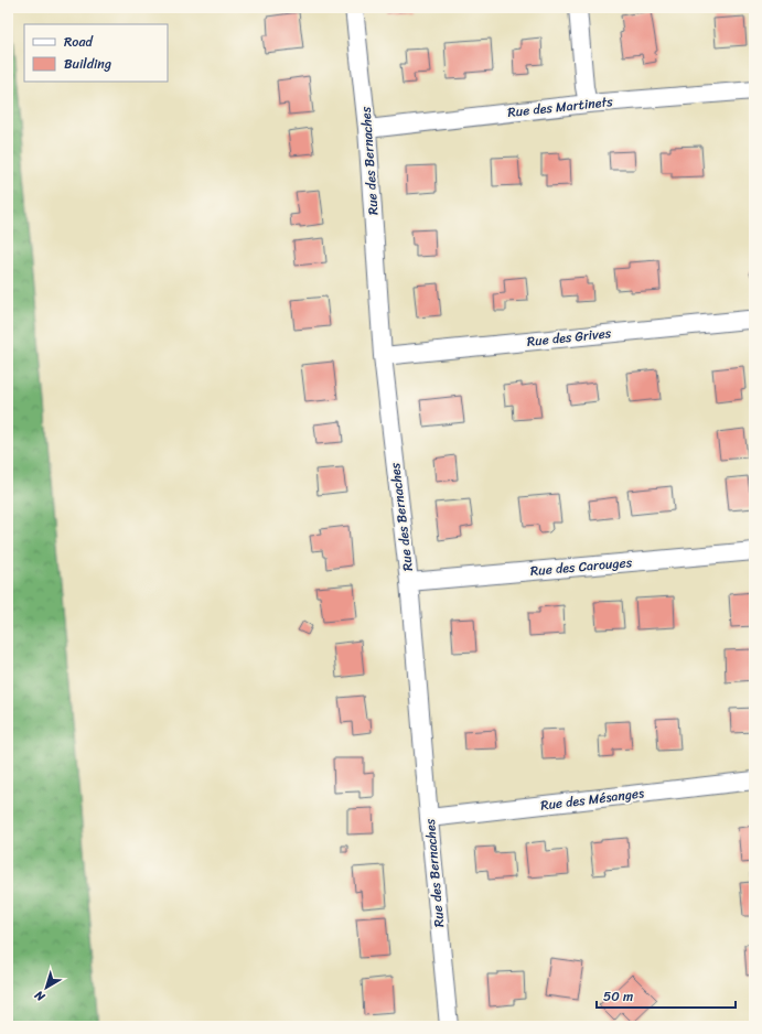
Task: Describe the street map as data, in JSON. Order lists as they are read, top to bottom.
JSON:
{
  "streets": {
    "street": [
      "Rue des Martinets",
      "Rue des Bernaches",
      "Rue des Grives",
      "Rue des Carouges",
      "Rue des Mésanges"
    ]
  },
  "crossings": [
    ["Rue des Martinets", "Rue des Bernaches"],
    ["Rue des Bernaches", "Rue des Grives"],
    ["Rue des Bernaches", "Rue des Carouges"],
    ["Rue des Bernaches", "Rue des Mésanges"]
  ],
  "legend": ["Road", "Building"],
  "scale_bar": "50 m",
  "north": "bottom left"
}
